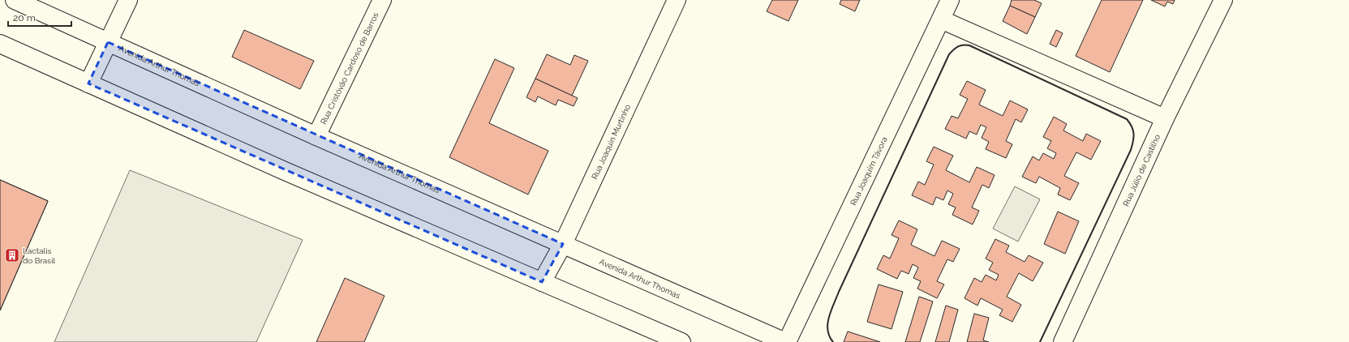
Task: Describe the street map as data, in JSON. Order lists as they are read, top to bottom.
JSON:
{
  "streets": {
    "main road": [
      "Avenida Arthur Thomas",
      "Rua Cristóvão Cardoso de Barros",
      "Rua Joaquin Murtinho",
      "Rua Júlio de Castilho",
      "Rua Joaquim Távora"
    ]
  },
  "crossings": [
    ["Avenida Arthur Thomas", "Rua Cristóvão Cardoso de Barros"],
    ["Avenida Arthur Thomas", "Rua Joaquin Murtinho"],
    ["Avenida Arthur Thomas", "Rua Joaquim Távora"]
  ],
  "places": {
    "building": ["Lactalis do Brasil"]
  },
  "scale_bar": "20 m"
}
